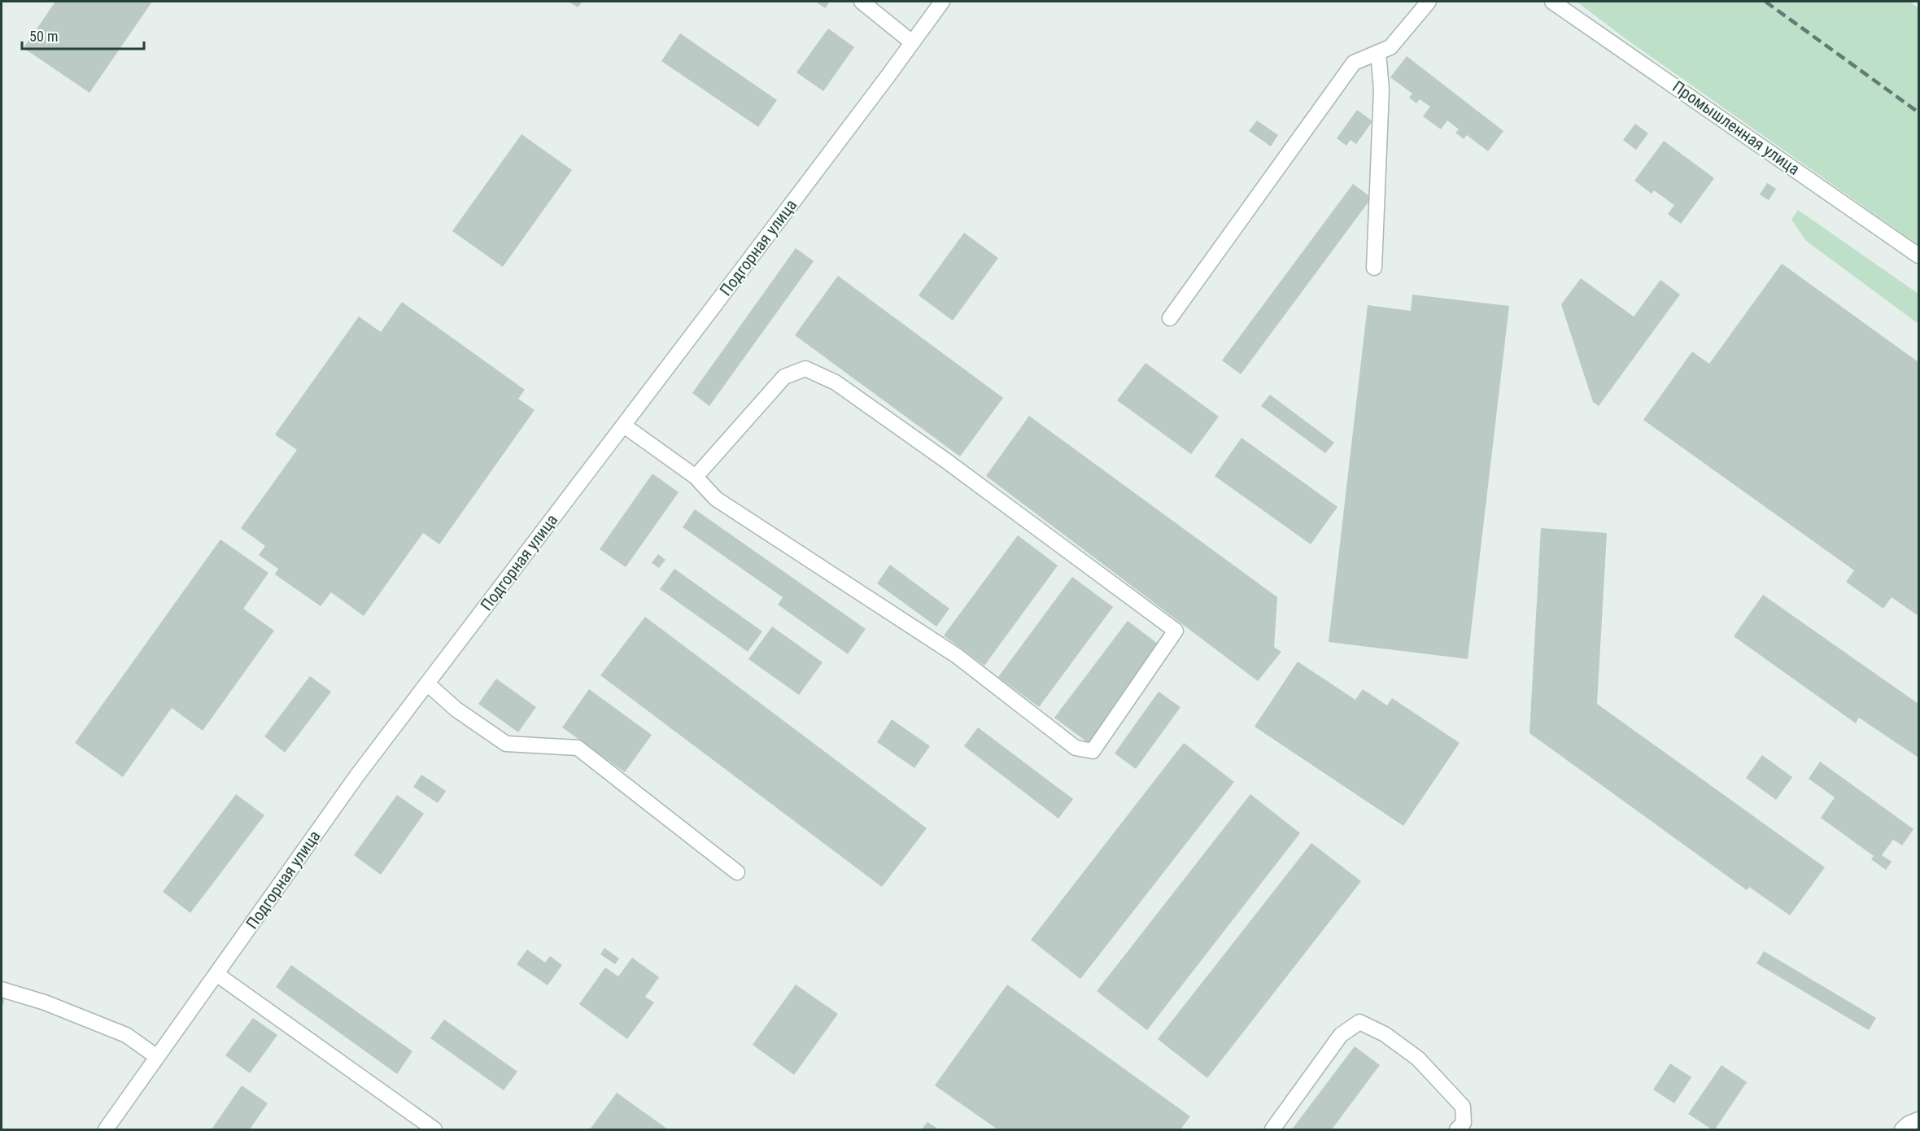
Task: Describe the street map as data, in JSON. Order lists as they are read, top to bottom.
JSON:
{
  "streets": {
    "street": ["Промышленная улица", "Подгорная улица"]
  },
  "scale_bar": "50 m"
}
